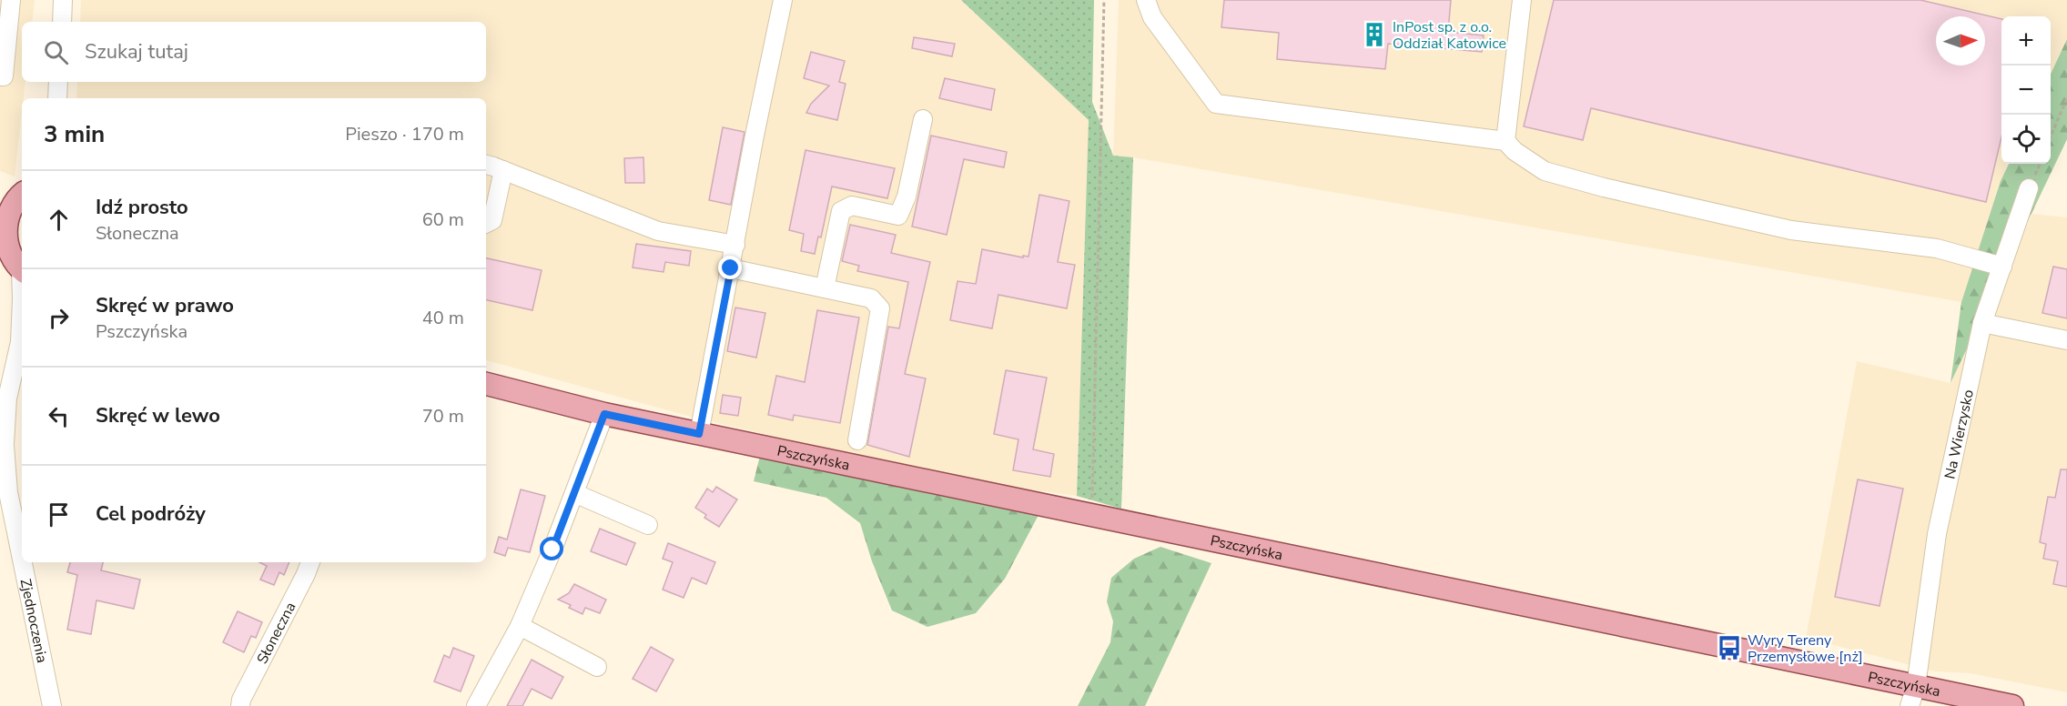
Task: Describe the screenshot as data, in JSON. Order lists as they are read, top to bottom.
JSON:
{
  "streets": {
    "main road": ["Pszczyńska"],
    "street": ["Na Wierzysko", "Zjednoczenia", "Słoneczna"]
  },
  "crossings": [
    ["Na Wierzysko", "Pszczyńska"]
  ],
  "places": {
    "building": ["InPost sp. z o.o. Oddział Katowice"],
    "bus stop": ["Wyry Tereny Przemysłowe [nż]"]
  },
  "north": "right",
  "page": {
    "map_buttons": ["+", "−"],
    "search": "Szukaj tutaj",
    "heading": ["3 min", "Pieszo · 170 m"],
    "list": [
      ["Idź prosto", "Słoneczna", "60 m"],
      ["Skręć w prawo", "Pszczyńska", "40 m"],
      ["Skręć w lewo", "70 m"],
      "Cel podróży"
    ]
  }
}
